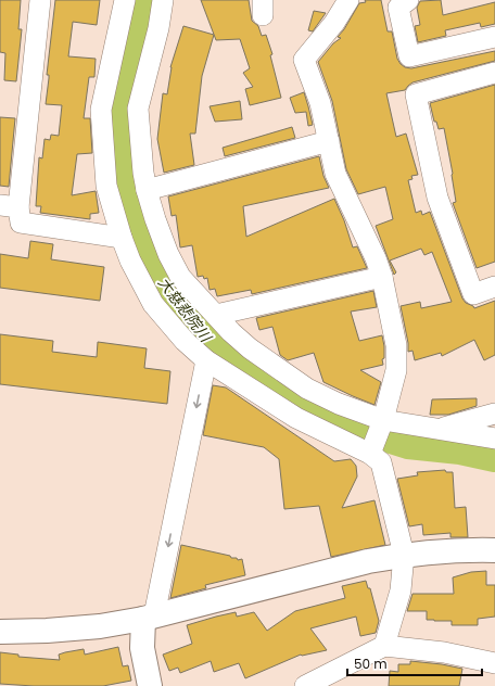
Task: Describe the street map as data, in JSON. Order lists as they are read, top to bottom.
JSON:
{
  "water": ["大慈悲院川"],
  "scale_bar": "50 m"
}
